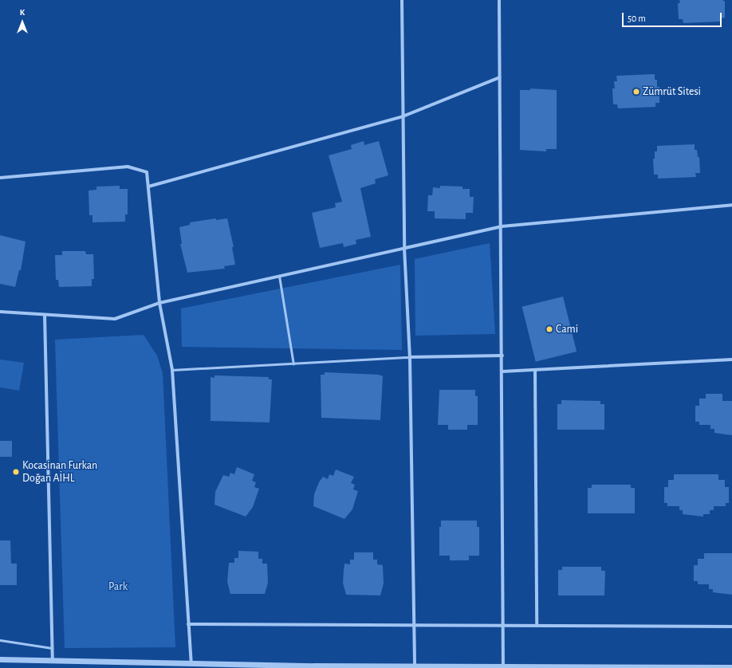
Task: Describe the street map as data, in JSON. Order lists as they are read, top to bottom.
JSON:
{
  "parks": ["Park"],
  "places": ["Zümrüt Sitesi", "Cami", "Kocasinan Furkan Doğan AİHL"],
  "scale_bar": "50 m",
  "north": "top"
}
